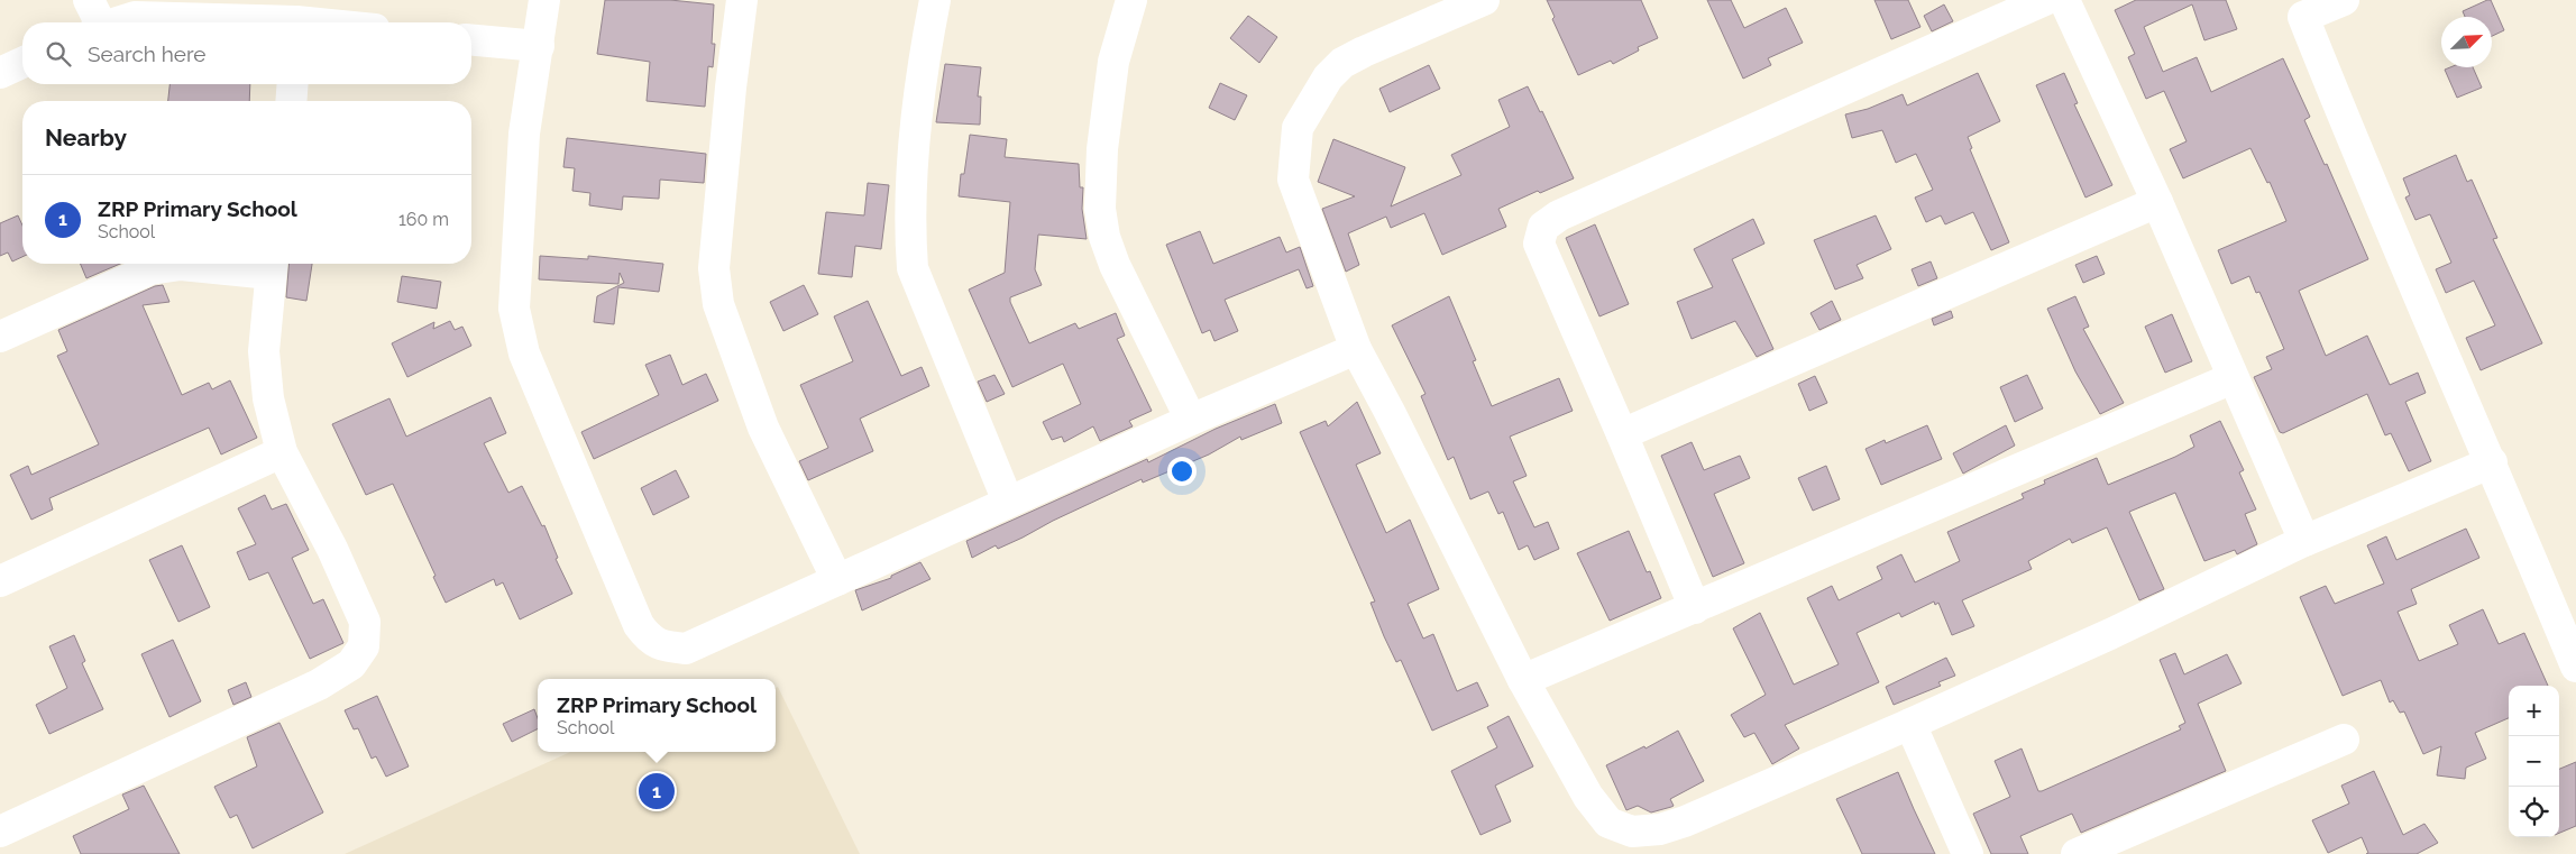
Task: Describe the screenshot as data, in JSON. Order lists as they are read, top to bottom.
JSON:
{
  "north": "top right",
  "page": {
    "search": "Search here",
    "heading": "Nearby",
    "list": [
      {
        "mark": "1",
        "name": "ZRP Primary School",
        "note": "School",
        "value": "160 m"
      }
    ],
    "popup": ["ZRP Primary School", "School"],
    "map_buttons": ["+", "−"],
    "pins": "1"
  }
}
